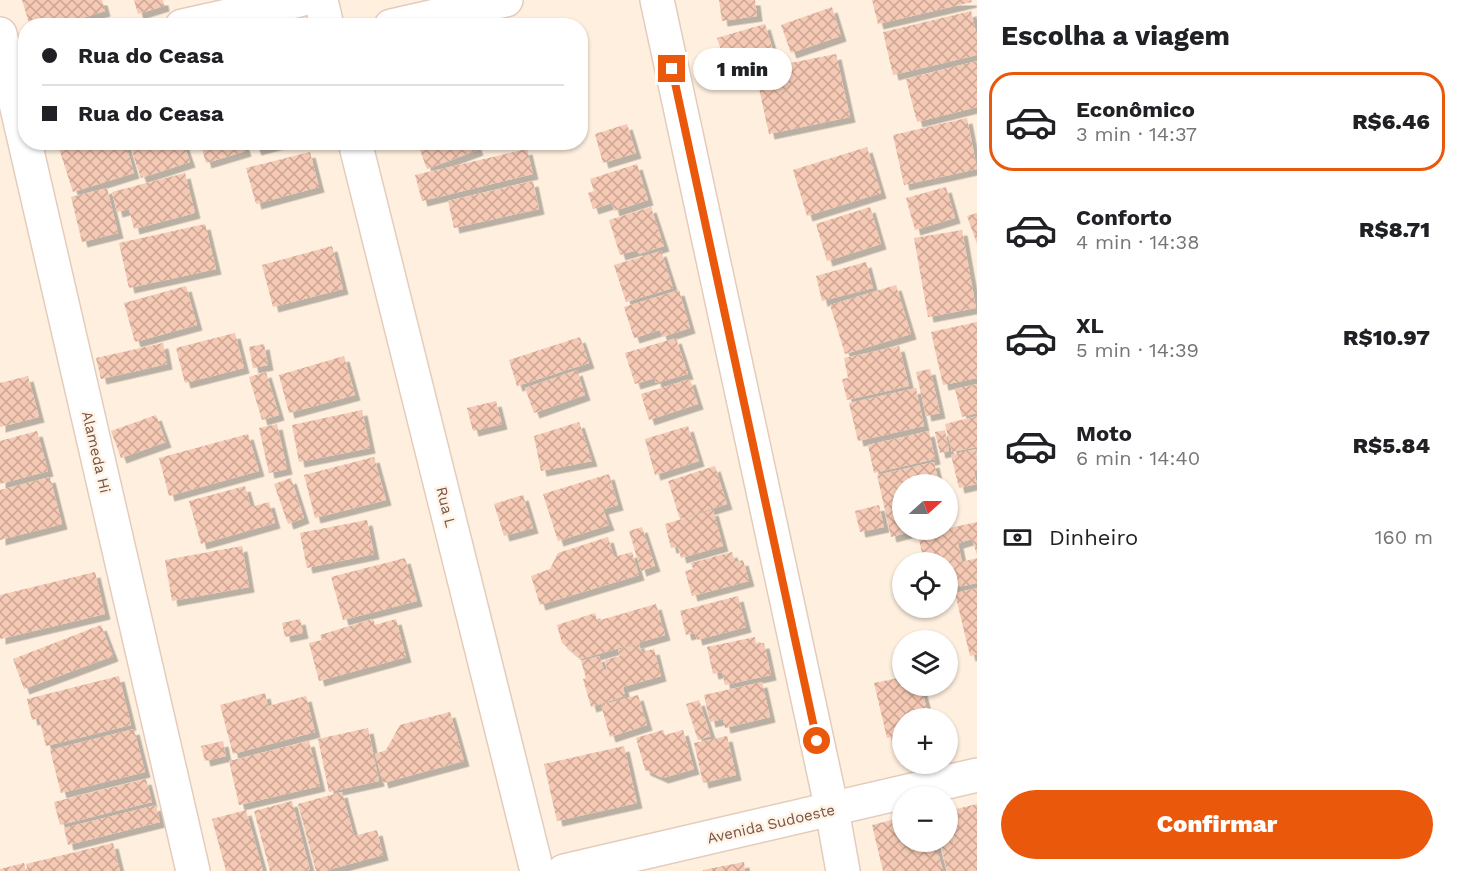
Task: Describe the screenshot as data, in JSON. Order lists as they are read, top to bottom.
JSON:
{
  "streets": {
    "street": ["Alameda Hi", "Rua L", "Avenida Sudoeste"]
  },
  "north": "right",
  "page": {
    "heading": "Escolha a viagem",
    "banner": ["Rua do Ceasa", "Rua do Ceasa"],
    "bubble": "1 min",
    "list": [
      {
        "name": "Econômico",
        "note": "3 min · 14:37",
        "value": "R$6.46"
      },
      {
        "name": "Conforto",
        "note": "4 min · 14:38",
        "value": "R$8.71"
      },
      {
        "name": "XL",
        "note": "5 min · 14:39",
        "value": "R$10.97"
      },
      {
        "name": "Moto",
        "note": "6 min · 14:40",
        "value": "R$5.84"
      }
    ],
    "map_buttons": ["+", "−"],
    "pay": ["Dinheiro", "160 m"],
    "buttons": "Confirmar"
  }
}
